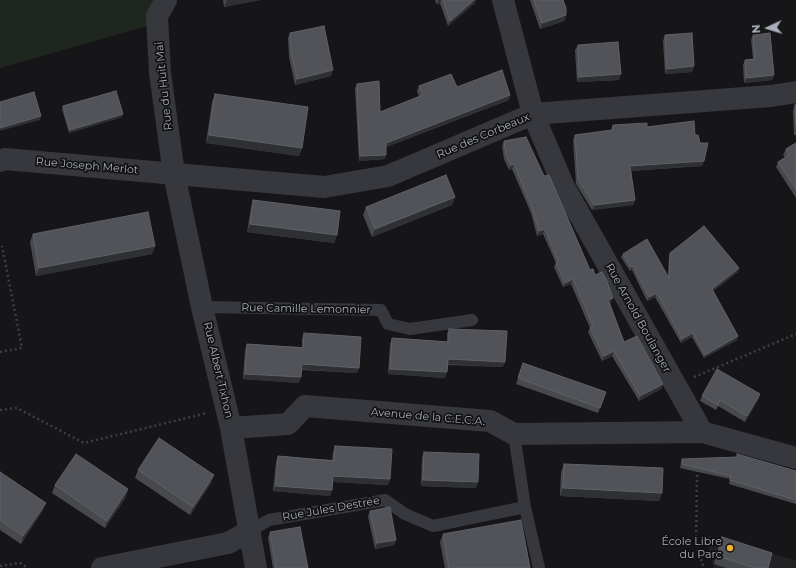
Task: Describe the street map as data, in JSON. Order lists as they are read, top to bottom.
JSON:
{
  "streets": {
    "street": [
      "Rue du Huit Mai",
      "Rue des Corbeaux",
      "Rue Joseph Merlot",
      "Rue Arnold Boulanger",
      "Rue Albert Tixhon",
      "Avenue de la C.E.C.A."
    ],
    "lane": ["Rue Camille Lemonnier", "Rue Jules Destrée"]
  },
  "crossings": [
    ["Rue du Huit Mai", "Rue des Corbeaux"],
    ["Rue du Huit Mai", "Rue Joseph Merlot"],
    ["Rue du Huit Mai", "Rue Albert Tixhon"],
    ["Rue des Corbeaux", "Rue Joseph Merlot"],
    ["Rue des Corbeaux", "Rue Arnold Boulanger"],
    ["Rue des Corbeaux", "Rue Albert Tixhon"],
    ["Rue Joseph Merlot", "Rue Albert Tixhon"],
    ["Rue Camille Lemonnier", "Rue Albert Tixhon"],
    ["Rue Arnold Boulanger", "Avenue de la C.E.C.A."],
    ["Rue Albert Tixhon", "Avenue de la C.E.C.A."],
    ["Rue Albert Tixhon", "Rue Jules Destrée"]
  ],
  "places": ["École Libre du Parc"],
  "north": "left"
}
